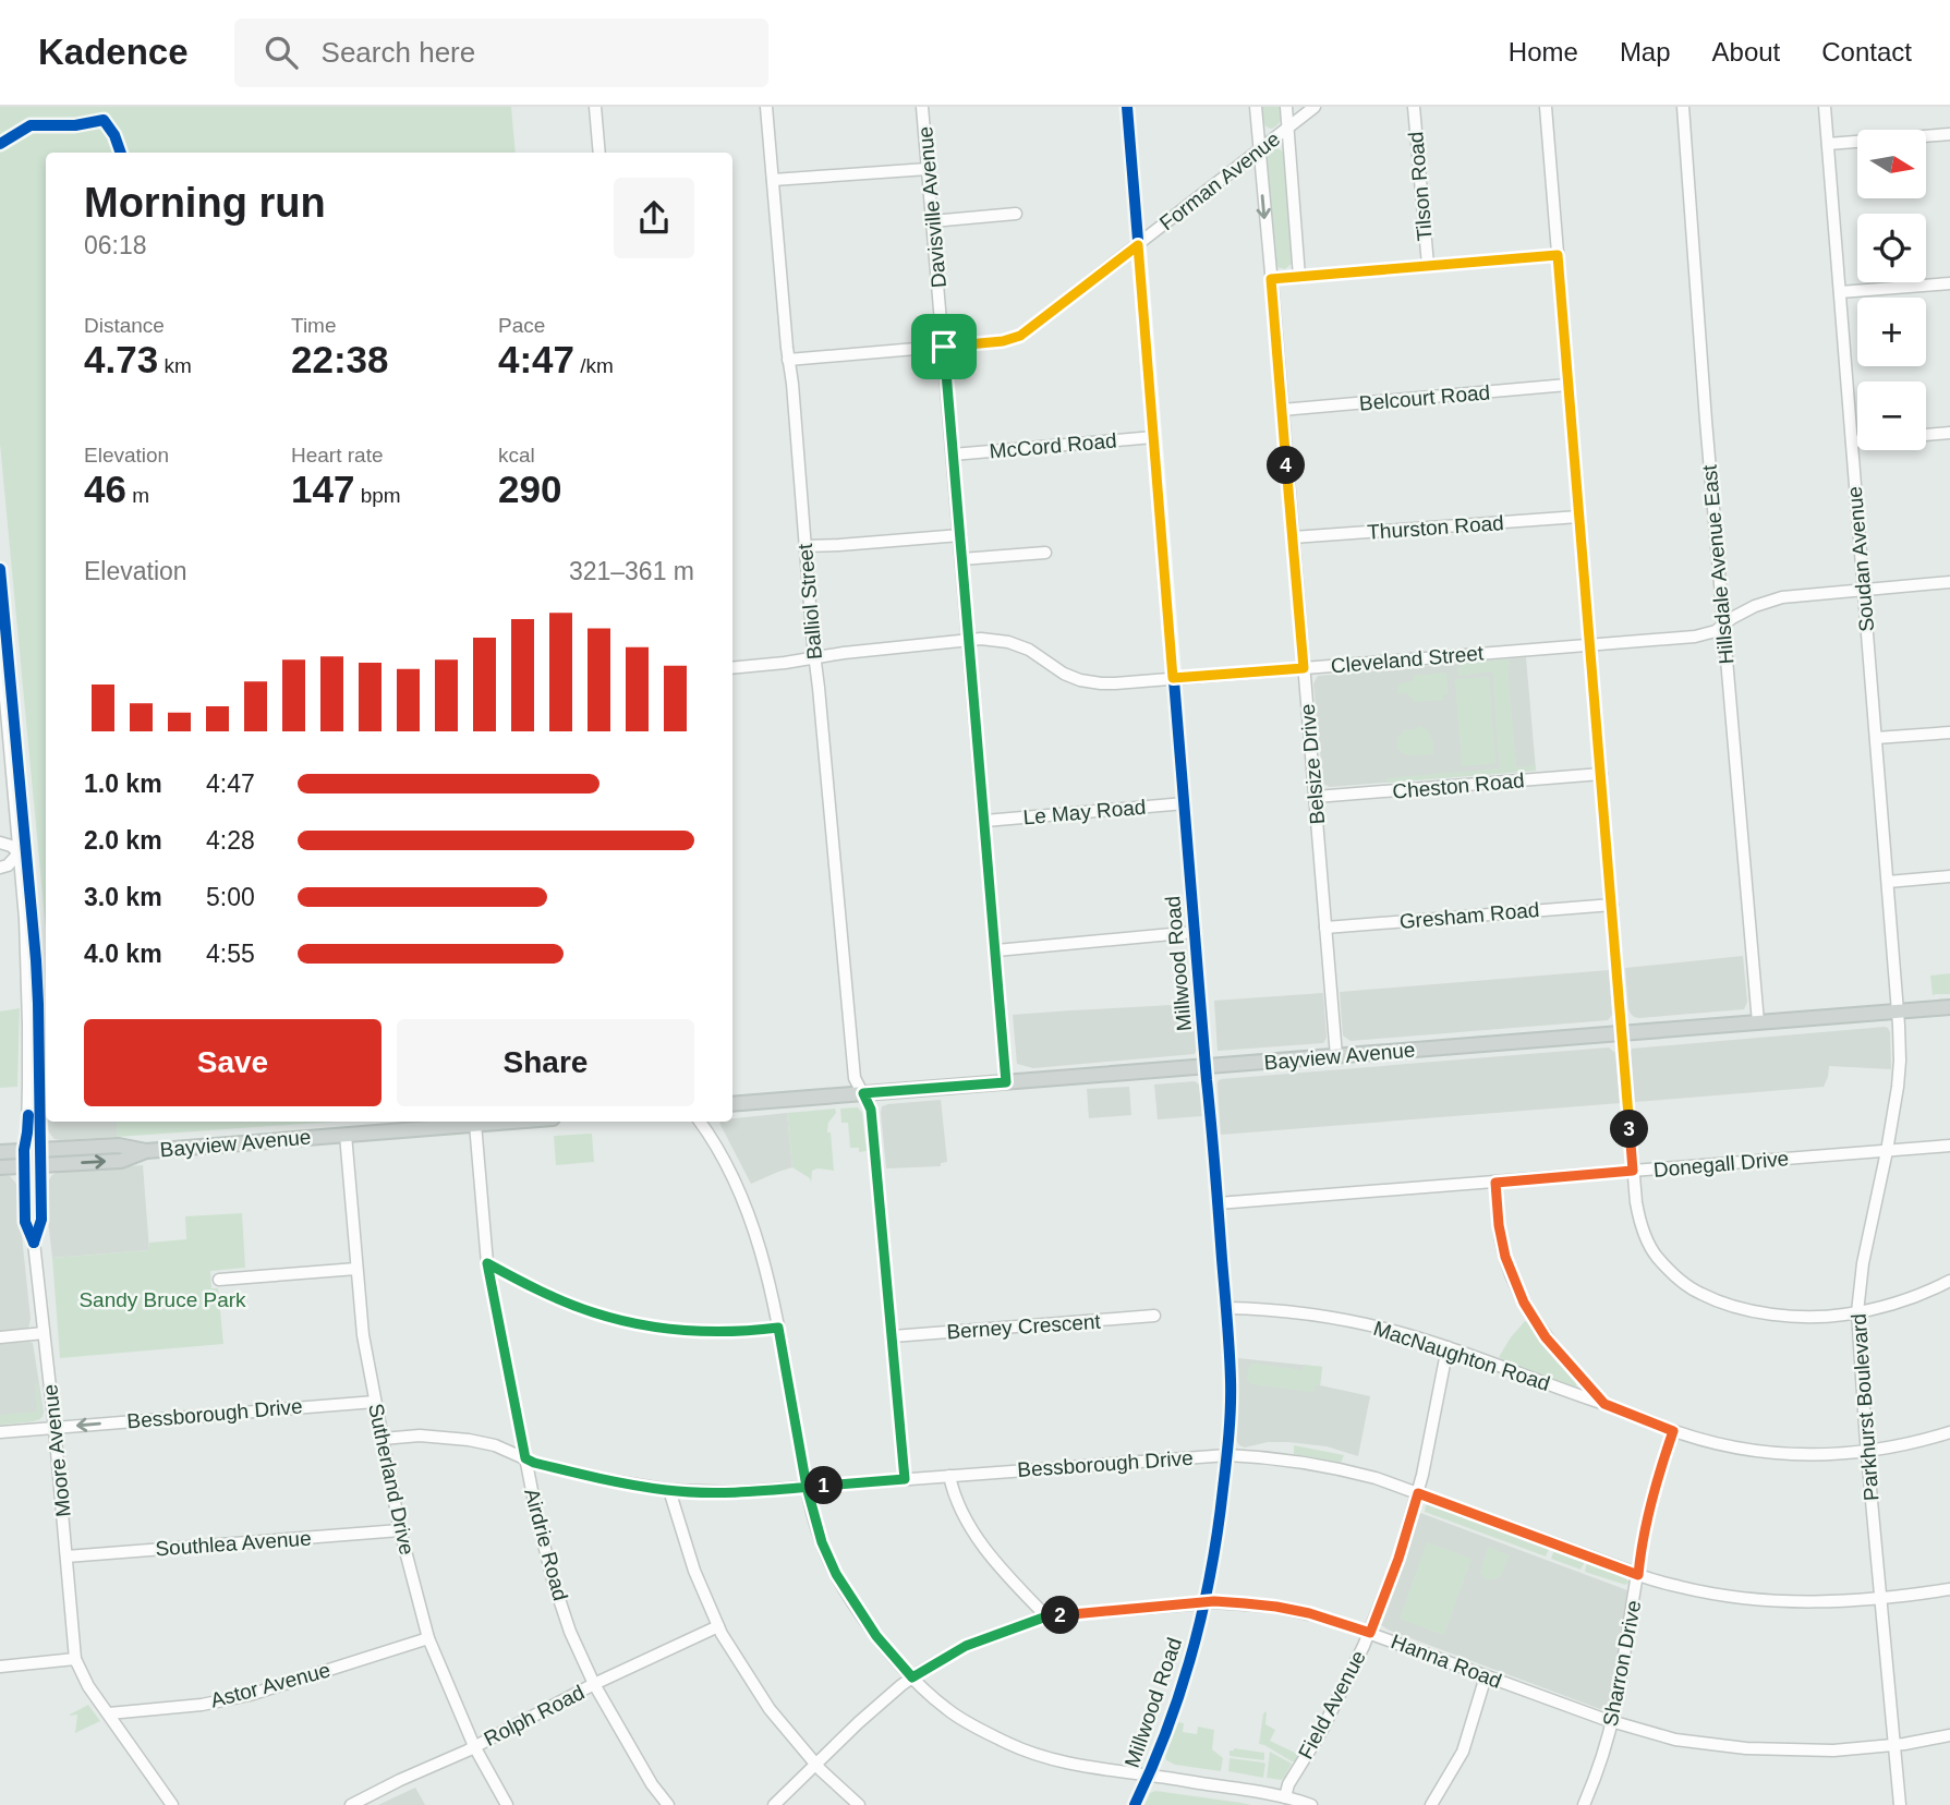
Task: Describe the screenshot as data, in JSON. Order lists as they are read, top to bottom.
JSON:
{
  "streets": {
    "main road": ["Bayview Avenue"],
    "street": [
      "Forman Avenue",
      "Tilson Road",
      "Davisville Avenue",
      "Belcourt Road",
      "McCord Road",
      "Thurston Road",
      "Soudan Avenue",
      "Hillsdale Avenue East",
      "Balliol Street",
      "Cleveland Street",
      "Belsize Drive",
      "Cheston Road",
      "Le May Road",
      "Gresham Road",
      "Millwood Road",
      "Donegall Drive",
      "Berney Crescent",
      "MacNaughton Road",
      "Parkhurst Boulevard",
      "Bessborough Drive",
      "Moore Avenue",
      "Sutherland Drive",
      "Southlea Avenue",
      "Airdrie Road",
      "Hanna Road",
      "Sharron Drive",
      "Astor Avenue",
      "Field Avenue",
      "Rolph Road"
    ]
  },
  "crossings": [
    ["Forman Avenue", "Davisville Avenue"],
    ["Forman Avenue", "Balliol Street"],
    ["Forman Avenue", "Belsize Drive"],
    ["Forman Avenue", "Millwood Road"],
    ["Davisville Avenue", "McCord Road"],
    ["Davisville Avenue", "Cleveland Street"],
    ["Davisville Avenue", "Le May Road"],
    ["Davisville Avenue", "Bayview Avenue"],
    ["Belcourt Road", "Belsize Drive"],
    ["McCord Road", "Millwood Road"],
    ["Thurston Road", "Belsize Drive"],
    ["Soudan Avenue", "Cleveland Street"],
    ["Soudan Avenue", "Bayview Avenue"],
    ["Soudan Avenue", "Parkhurst Boulevard"],
    ["Hillsdale Avenue East", "Cleveland Street"],
    ["Hillsdale Avenue East", "Bayview Avenue"],
    ["Balliol Street", "Cleveland Street"],
    ["Balliol Street", "Bayview Avenue"],
    ["Balliol Street", "Berney Crescent"],
    ["Balliol Street", "Bessborough Drive"],
    ["Cleveland Street", "Belsize Drive"],
    ["Cleveland Street", "Millwood Road"],
    ["Belsize Drive", "Cheston Road"],
    ["Belsize Drive", "Gresham Road"],
    ["Belsize Drive", "Bayview Avenue"],
    ["Le May Road", "Millwood Road"],
    ["Millwood Road", "Bayview Avenue"],
    ["Millwood Road", "Donegall Drive"],
    ["Millwood Road", "MacNaughton Road"],
    ["Millwood Road", "Bessborough Drive"],
    ["Millwood Road", "Hanna Road"],
    ["Bayview Avenue", "Parkhurst Boulevard"],
    ["Bayview Avenue", "Moore Avenue"],
    ["Bayview Avenue", "Sutherland Drive"],
    ["Bayview Avenue", "Airdrie Road"],
    ["Donegall Drive", "Parkhurst Boulevard"],
    ["MacNaughton Road", "Parkhurst Boulevard"],
    ["MacNaughton Road", "Sharron Drive"],
    ["MacNaughton Road", "Field Avenue"],
    ["Parkhurst Boulevard", "Bessborough Drive"],
    ["Parkhurst Boulevard", "Hanna Road"],
    ["Bessborough Drive", "Moore Avenue"],
    ["Bessborough Drive", "Sutherland Drive"],
    ["Bessborough Drive", "Airdrie Road"],
    ["Bessborough Drive", "Sharron Drive"],
    ["Bessborough Drive", "Field Avenue"],
    ["Moore Avenue", "Southlea Avenue"],
    ["Sutherland Drive", "Southlea Avenue"],
    ["Sutherland Drive", "Astor Avenue"],
    ["Sutherland Drive", "Rolph Road"],
    ["Airdrie Road", "Rolph Road"],
    ["Hanna Road", "Sharron Drive"],
    ["Hanna Road", "Field Avenue"]
  ],
  "parks": ["Sandy Bruce Park"],
  "north": "right",
  "page": {
    "header": "Kadence",
    "search": "Search here",
    "nav": [
      "Home",
      "Map",
      "About",
      "Contact"
    ],
    "map_buttons": ["+", "−"],
    "heading": ["Morning run", "06:18"],
    "stats": [
      ["Distance", "4.73 km"],
      ["Time", "22:38"],
      ["Pace", "4:47 /km"],
      ["Elevation", "46 m"],
      ["Heart rate", "147 bpm"],
      ["kcal", "290"]
    ],
    "pins": [
      "4",
      "3",
      "1",
      "2"
    ],
    "chart": ["Elevation", "321–361 m"],
    "list": [
      {
        "name": "1.0 km",
        "note": "4:47"
      },
      {
        "name": "2.0 km",
        "note": "4:28"
      },
      {
        "name": "3.0 km",
        "note": "5:00"
      },
      {
        "name": "4.0 km",
        "note": "4:55"
      }
    ],
    "buttons": ["Save", "Share"]
  }
}
